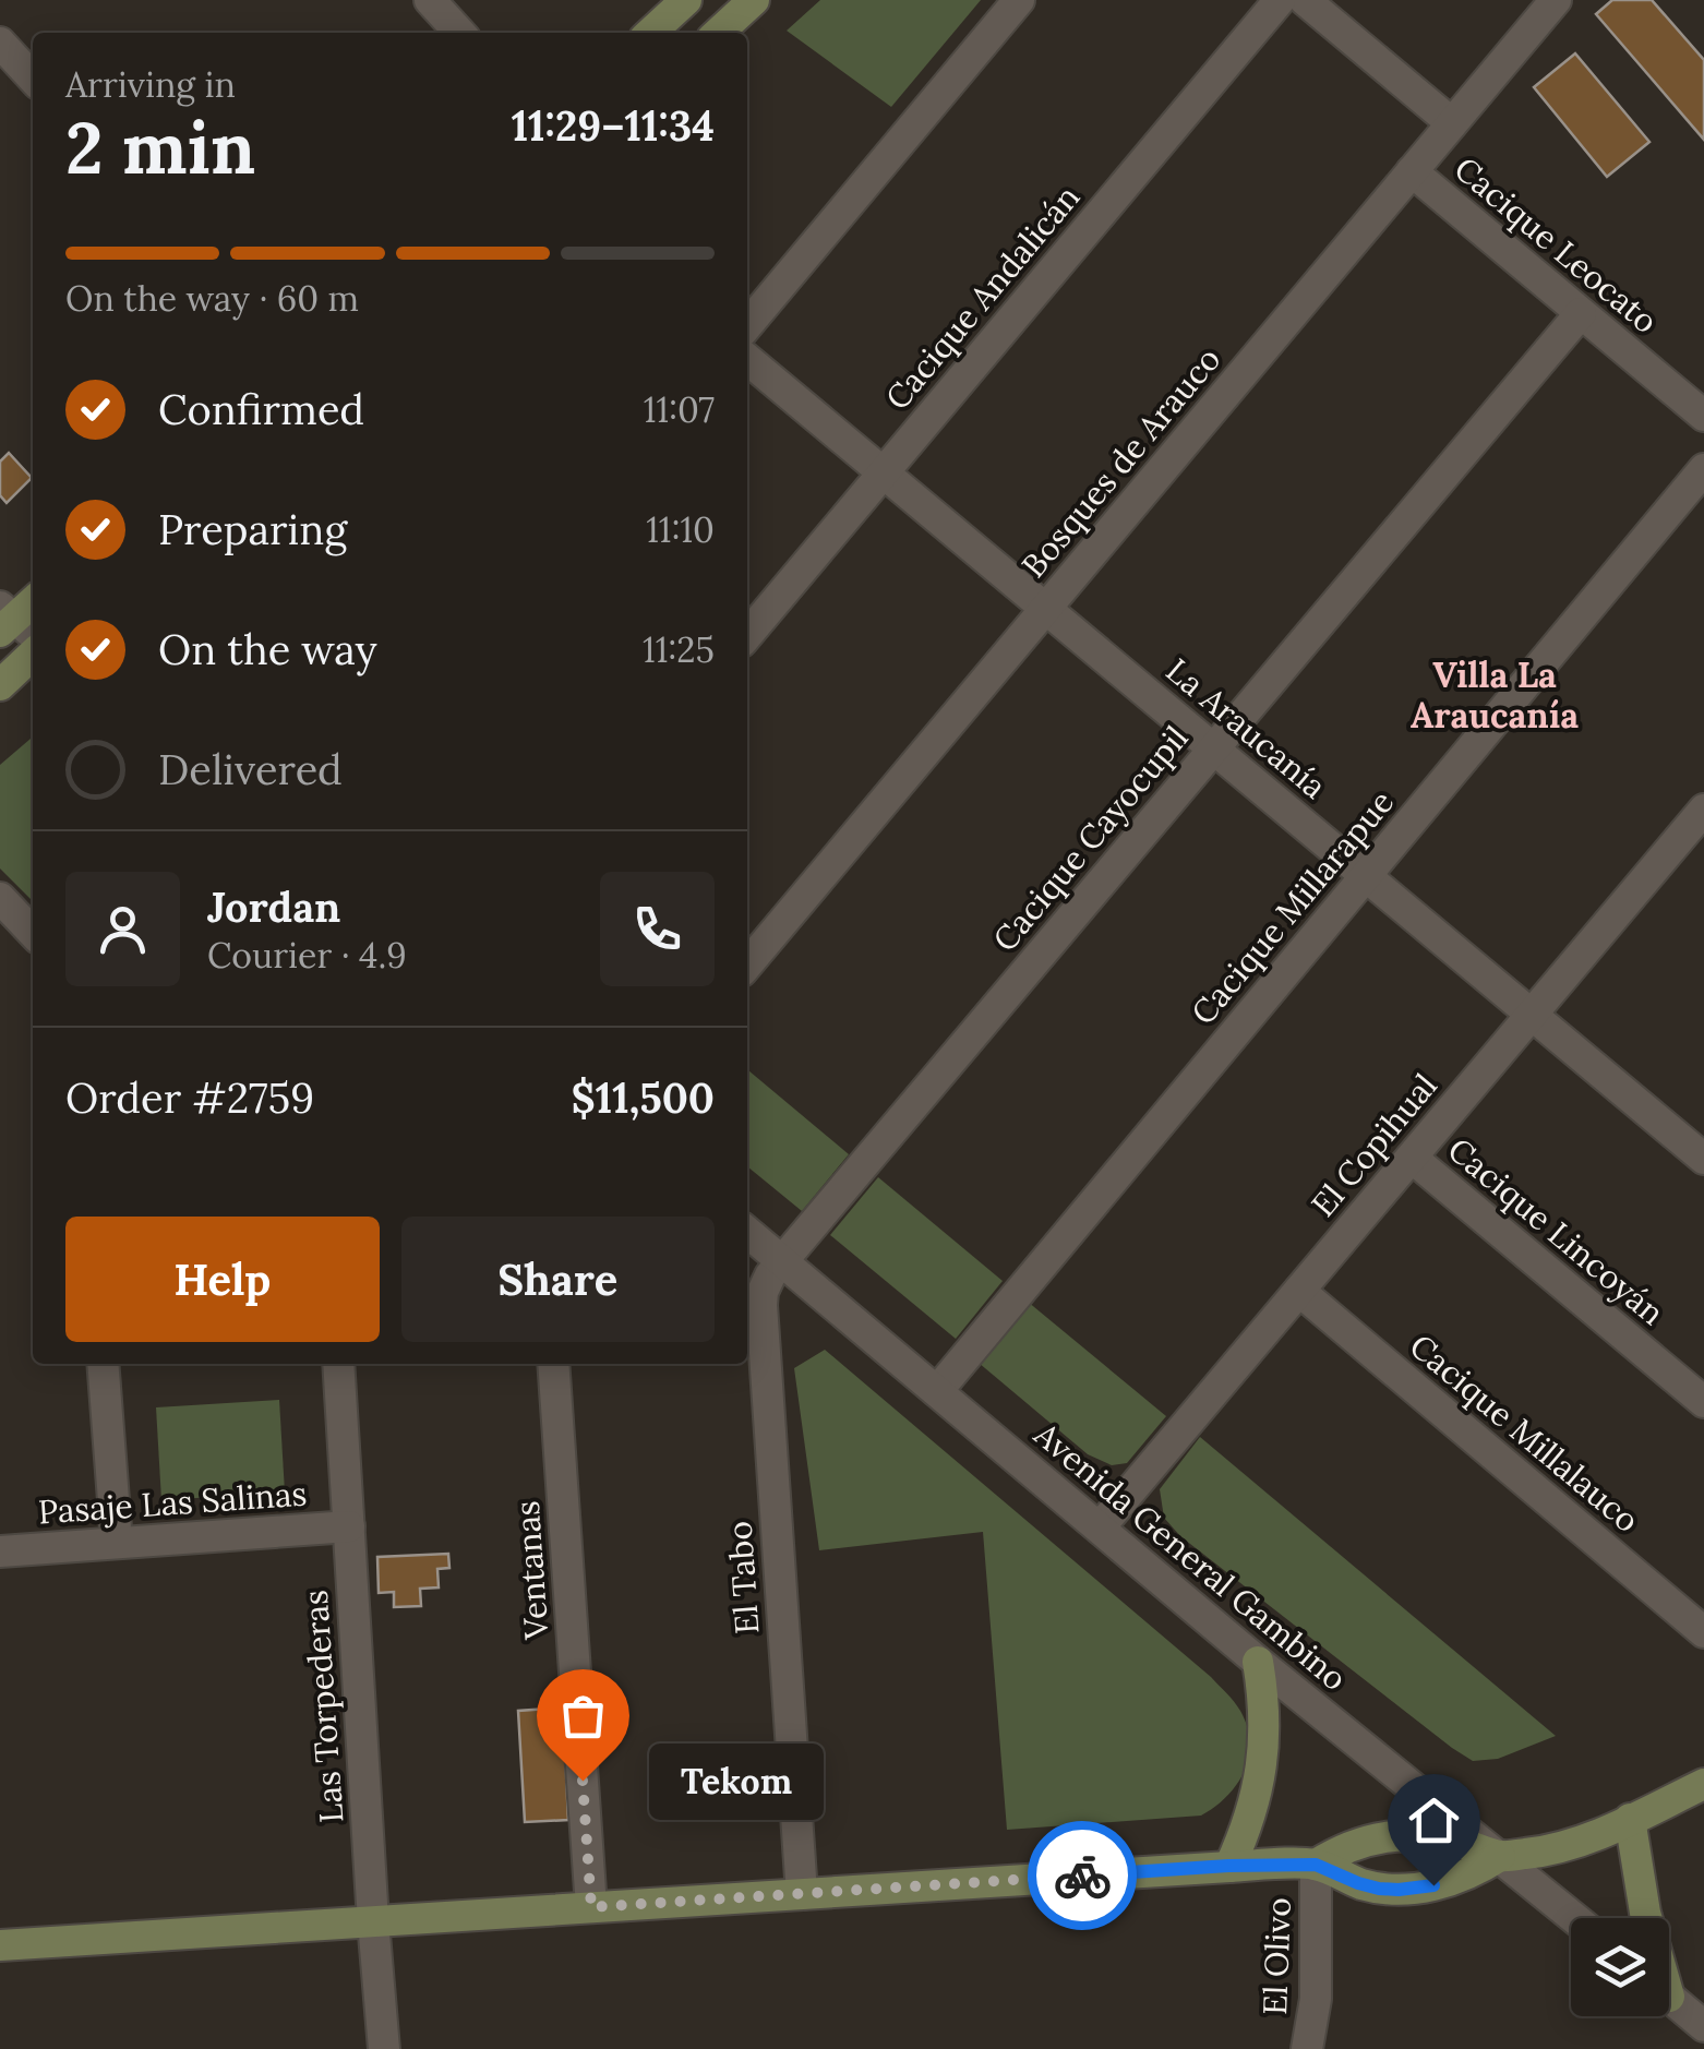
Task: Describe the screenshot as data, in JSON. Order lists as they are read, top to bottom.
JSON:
{
  "streets": {
    "street": [
      "Cacique Leocato",
      "Cacique Andalicán",
      "Bosques de Arauco",
      "La Araucanía",
      "Cacique Cayocupil",
      "Cacique Millarapue",
      "El Copihual",
      "Cacique Lincoyán",
      "Cacique Millalauco",
      "Pasaje Las Salinas",
      "Avenida General Gambino",
      "Ventanas",
      "El Tabo",
      "Las Torpederas",
      "El Olivo"
    ]
  },
  "crossings": [
    ["Cacique Leocato", "Bosques de Arauco"],
    ["Cacique Leocato", "Cacique Cayocupil"],
    ["Cacique Andalicán", "La Araucanía"],
    ["Bosques de Arauco", "La Araucanía"],
    ["La Araucanía", "Cacique Cayocupil"],
    ["La Araucanía", "Cacique Millarapue"],
    ["La Araucanía", "El Copihual"],
    ["Cacique Cayocupil", "Avenida General Gambino"],
    ["Cacique Cayocupil", "El Tabo"],
    ["Cacique Millarapue", "Avenida General Gambino"],
    ["El Copihual", "Cacique Lincoyán"],
    ["El Copihual", "Cacique Millalauco"],
    ["El Copihual", "Avenida General Gambino"],
    ["Pasaje Las Salinas", "Las Torpederas"],
    ["Avenida General Gambino", "El Tabo"]
  ],
  "districts": ["Villa La Araucanía"],
  "places": ["Tekom"],
  "page": {
    "heading": ["2 min", "Arriving in", "11:29–11:34"],
    "panel": [
      "Jordan",
      "Courier · 4.9",
      "Order #2759",
      "$11,500"
    ],
    "bar": "On the way · 60 m",
    "list": [
      ["Confirmed", "11:07"],
      ["Preparing", "11:10"],
      ["On the way", "11:25"],
      "Delivered"
    ],
    "buttons": ["Help", "Share"],
    "bubble": "Tekom"
  }
}
